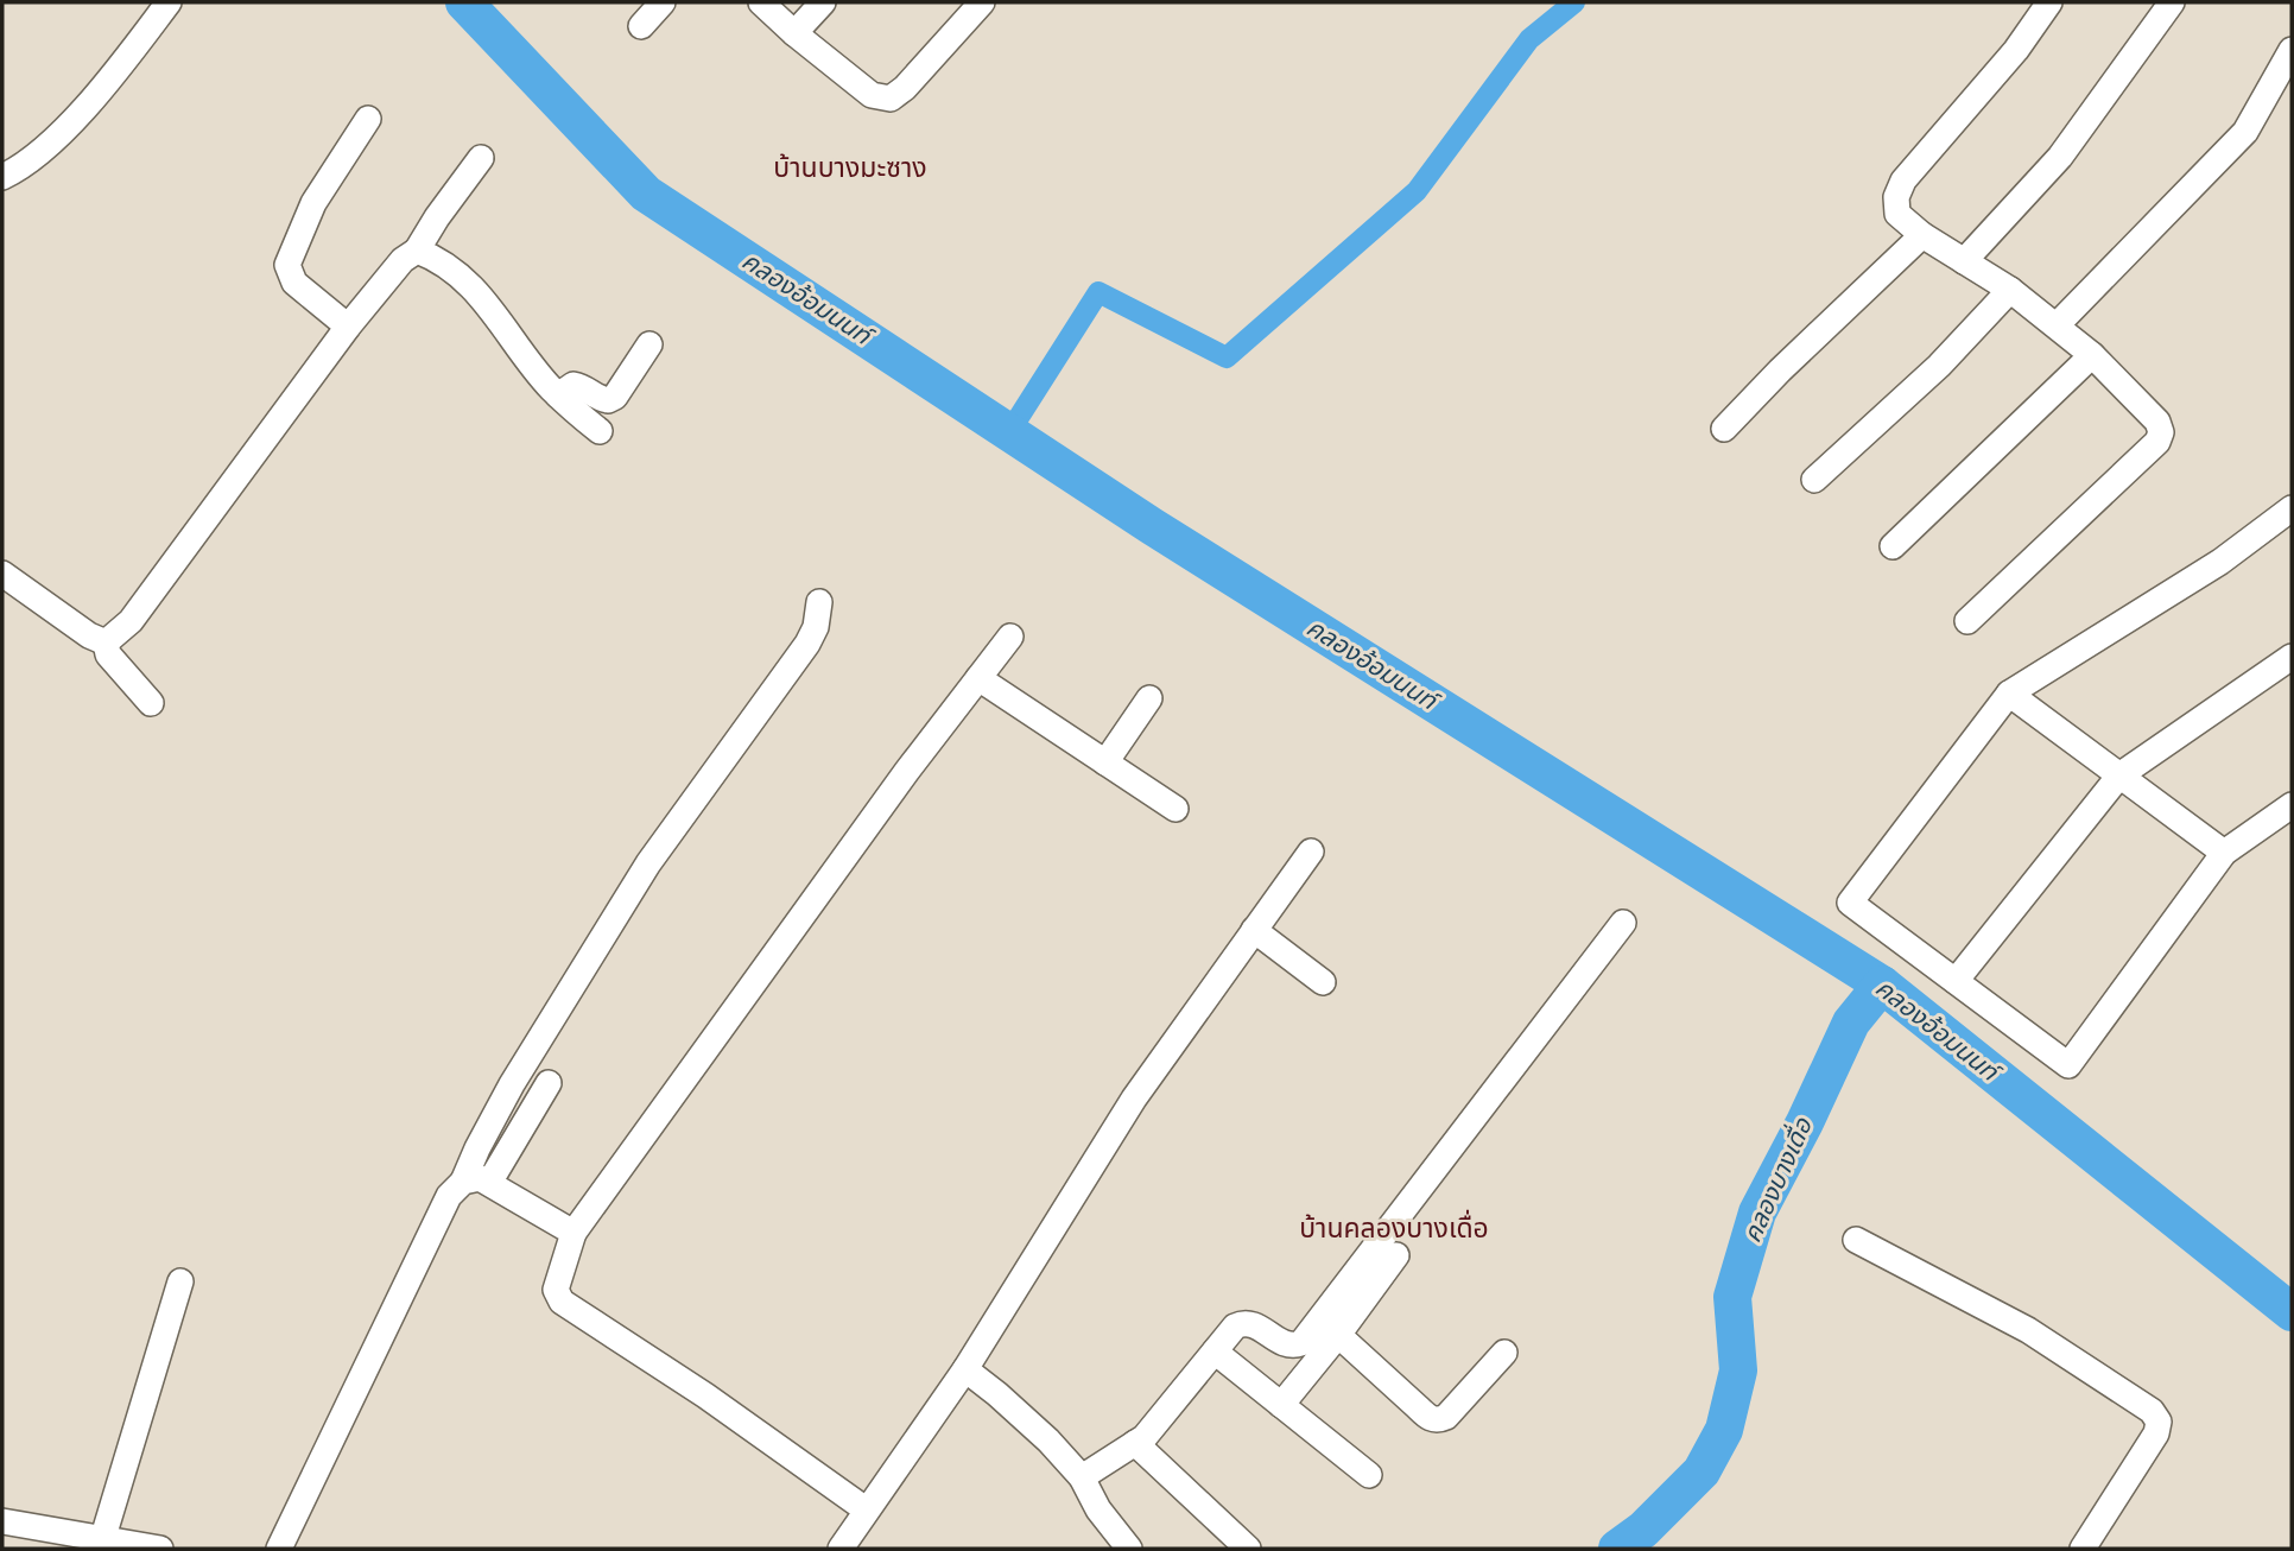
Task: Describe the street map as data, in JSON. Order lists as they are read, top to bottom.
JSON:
{
  "districts": ["บ้านบางมะซาง", "บ้านคลองบางเดื่อ"],
  "water": ["คลองอ้อมนนท์", "คลองบางเดื่อ"]
}
